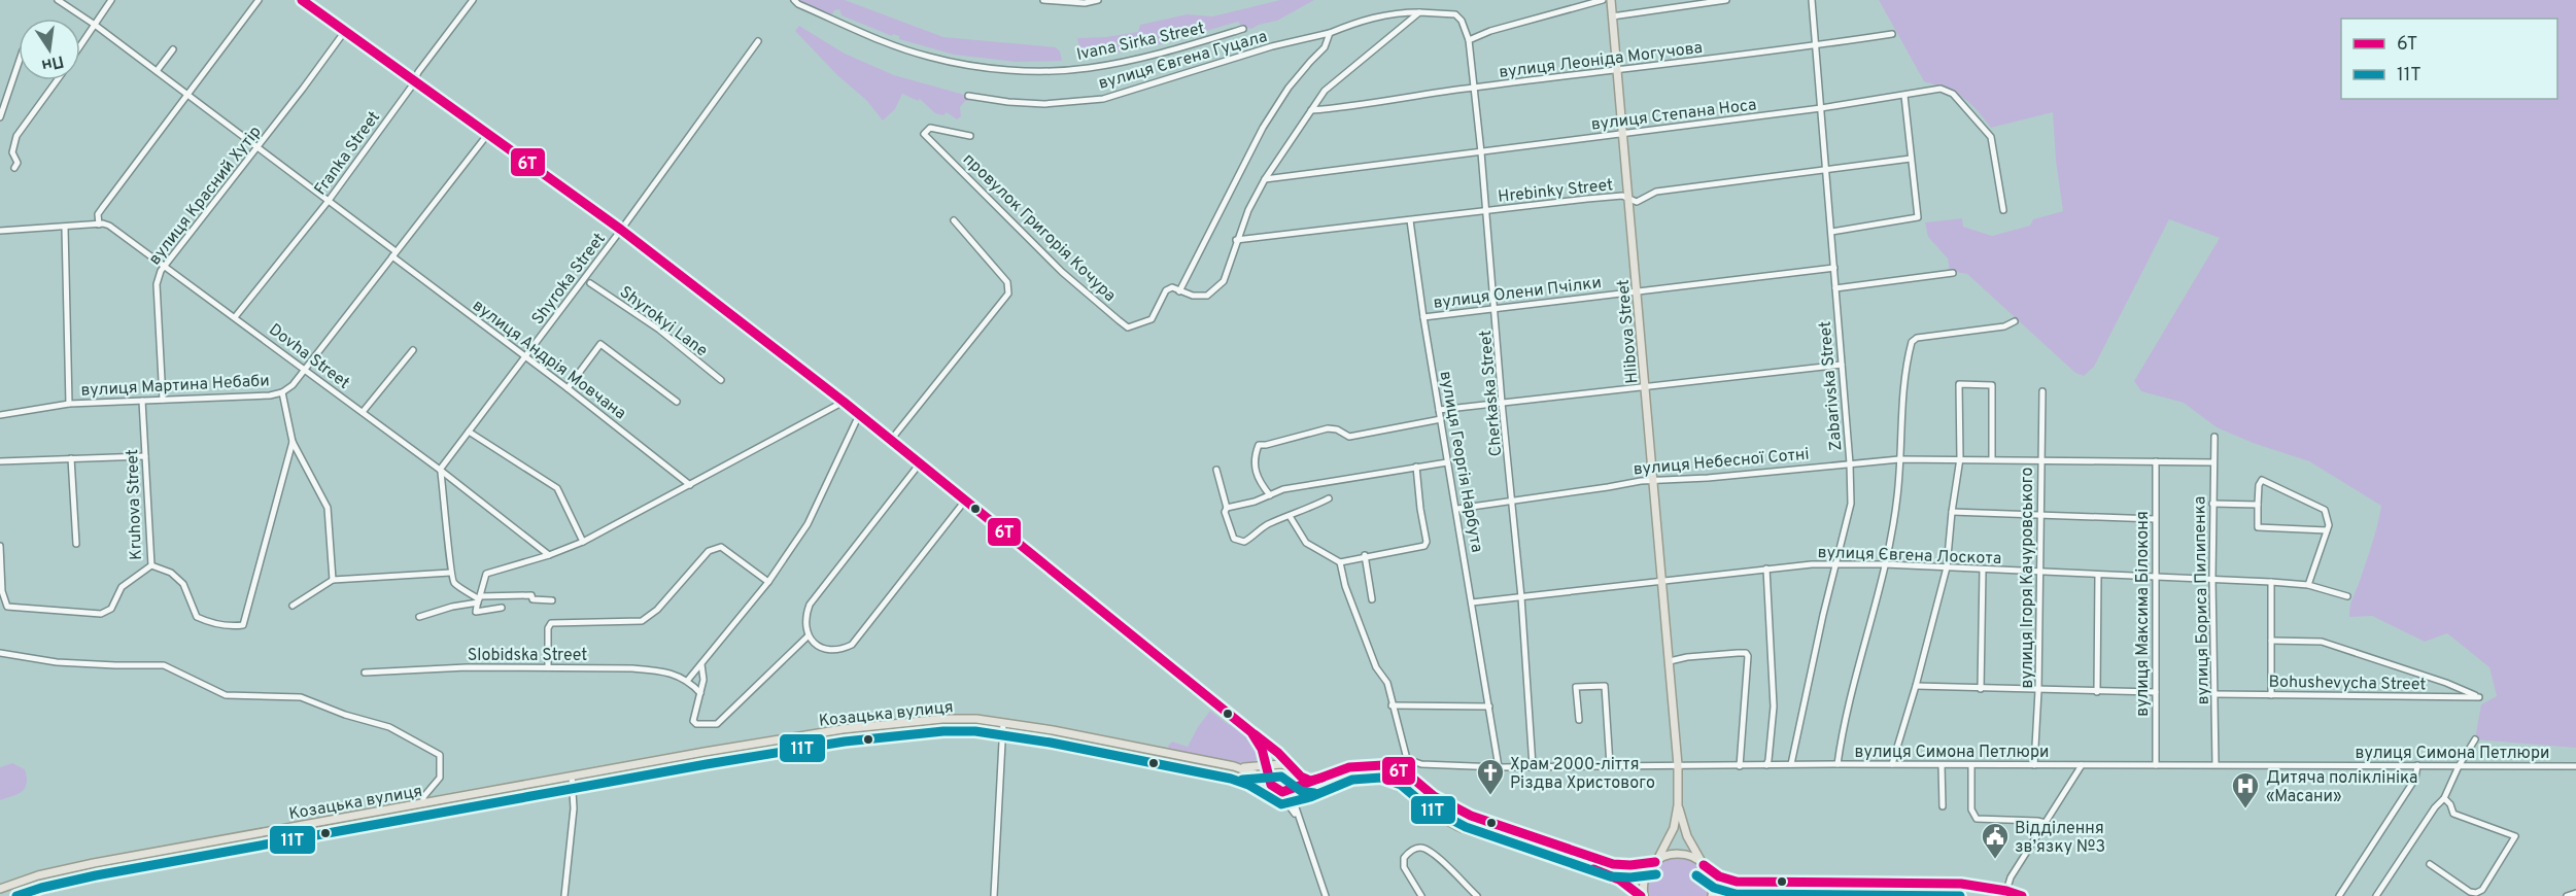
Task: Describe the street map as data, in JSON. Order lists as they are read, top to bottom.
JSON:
{
  "streets": {
    "main road": ["Hlibova Street", "Козацька вулиця"],
    "street": [
      "Ivana Sirka Street",
      "вулиця Євгена Гуцала",
      "вулиця Леоніда Могучова",
      "вулиця Степана Носа",
      "Franka Street",
      "Hrebinky Street",
      "вулиця Красний Хутір",
      "провулок Григорія Кочура",
      "Shyroka Street",
      "вулиця Олени Пчілки",
      "Shyrokyi Lane",
      "Dovha Street",
      "вулиця Андрія Мовчана",
      "вулиця Мартина Небаби",
      "Zabarivska Street",
      "Cherkaska Street",
      "вулиця Небесної Сотні",
      "вулиця Георгія Нарбута",
      "Kruhova Street",
      "вулиця Євгена Лоскота",
      "вулиця Ігоря Качуровського",
      "вулиця Бориса Пилипенка",
      "вулиця Максима Білоконя",
      "Slobidska Street",
      "Bohushevycha Street",
      "вулиця Симона Петлюри"
    ]
  },
  "crossings": [
    ["вулиця Леоніда Могучова", "Hlibova Street"],
    ["вулиця Леоніда Могучова", "Zabarivska Street"],
    ["вулиця Леоніда Могучова", "Cherkaska Street"],
    ["вулиця Степана Носа", "Hlibova Street"],
    ["вулиця Степана Носа", "Zabarivska Street"],
    ["вулиця Степана Носа", "Cherkaska Street"],
    ["Franka Street", "Dovha Street"],
    ["Franka Street", "вулиця Андрія Мовчана"],
    ["Hrebinky Street", "Hlibova Street"],
    ["Hrebinky Street", "Zabarivska Street"],
    ["Hrebinky Street", "Cherkaska Street"],
    ["Hrebinky Street", "вулиця Георгія Нарбута"],
    ["вулиця Красний Хутір", "Dovha Street"],
    ["вулиця Красний Хутір", "вулиця Андрія Мовчана"],
    ["вулиця Красний Хутір", "вулиця Мартина Небаби"],
    ["Shyroka Street", "Dovha Street"],
    ["Shyroka Street", "вулиця Андрія Мовчана"],
    ["вулиця Олени Пчілки", "Hlibova Street"],
    ["вулиця Олени Пчілки", "Zabarivska Street"],
    ["вулиця Олени Пчілки", "Cherkaska Street"],
    ["вулиця Олени Пчілки", "вулиця Георгія Нарбута"],
    ["Hlibova Street", "вулиця Небесної Сотні"],
    ["Hlibova Street", "вулиця Євгена Лоскота"],
    ["Hlibova Street", "вулиця Симона Петлюри"],
    ["Dovha Street", "вулиця Мартина Небаби"],
    ["вулиця Андрія Мовчана", "вулиця Мартина Небаби"],
    ["вулиця Мартина Небаби", "Kruhova Street"],
    ["Zabarivska Street", "вулиця Небесної Сотні"],
    ["Zabarivska Street", "вулиця Євгена Лоскота"],
    ["Zabarivska Street", "вулиця Симона Петлюри"],
    ["Cherkaska Street", "вулиця Небесної Сотні"],
    ["Cherkaska Street", "вулиця Євгена Лоскота"],
    ["Cherkaska Street", "вулиця Симона Петлюри"],
    ["вулиця Небесної Сотні", "вулиця Георгія Нарбута"],
    ["вулиця Небесної Сотні", "вулиця Ігоря Качуровського"],
    ["вулиця Небесної Сотні", "вулиця Бориса Пилипенка"],
    ["вулиця Небесної Сотні", "вулиця Максима Білоконя"],
    ["вулиця Георгія Нарбута", "вулиця Євгена Лоскота"],
    ["вулиця Георгія Нарбута", "вулиця Симона Петлюри"],
    ["вулиця Євгена Лоскота", "вулиця Ігоря Качуровського"],
    ["вулиця Євгена Лоскота", "вулиця Бориса Пилипенка"],
    ["вулиця Євгена Лоскота", "вулиця Максима Білоконя"],
    ["вулиця Ігоря Качуровського", "вулиця Симона Петлюри"],
    ["вулиця Бориса Пилипенка", "Bohushevycha Street"],
    ["вулиця Бориса Пилипенка", "вулиця Симона Петлюри"],
    ["вулиця Максима Білоконя", "вулиця Симона Петлюри"]
  ],
  "places": {
    "church": ["Храм 2000-ліття Різдва Христового"],
    "hospital": ["Дитяча поліклініка «Масани»"],
    "public building": ["Відділення зв’язку №3"]
  },
  "lines": ["transit line 6Т", "transit line 11Т"],
  "legend": ["6Т", "11Т"],
  "north": "bottom"
}
